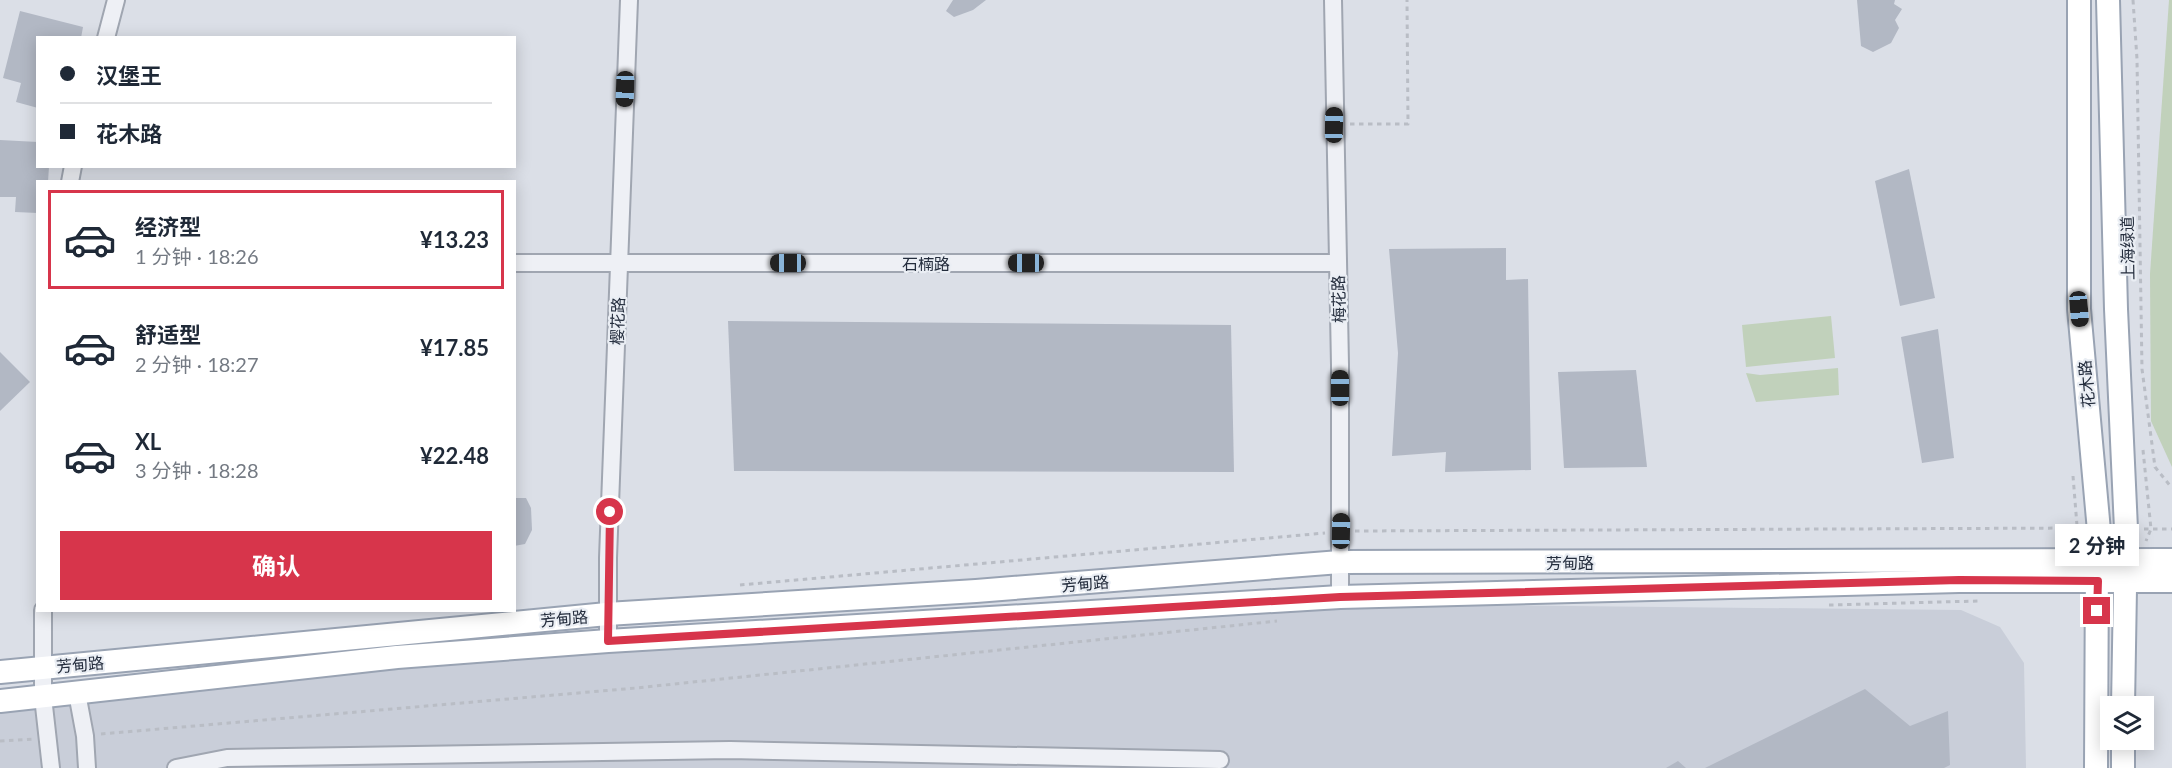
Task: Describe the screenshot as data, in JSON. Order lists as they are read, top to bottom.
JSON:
{
  "streets": {
    "main road": ["花木路", "芳甸路"],
    "street": ["石楠路", "梅花路", "樱花路"],
    "path": ["上海绿道"]
  },
  "crossings": [
    ["石楠路", "梅花路"],
    ["石楠路", "樱花路"],
    ["梅花路", "芳甸路"],
    ["樱花路", "芳甸路"],
    ["花木路", "芳甸路"]
  ],
  "page": {
    "banner": ["汉堡王", "花木路"],
    "list": [
      {
        "name": "经济型",
        "note": "1 分钟 · 18:26",
        "value": "¥13.23"
      },
      {
        "name": "舒适型",
        "note": "2 分钟 · 18:27",
        "value": "¥17.85"
      },
      {
        "name": "XL",
        "note": "3 分钟 · 18:28",
        "value": "¥22.48"
      }
    ],
    "buttons": "确认",
    "bubble": "2 分钟"
  }
}
